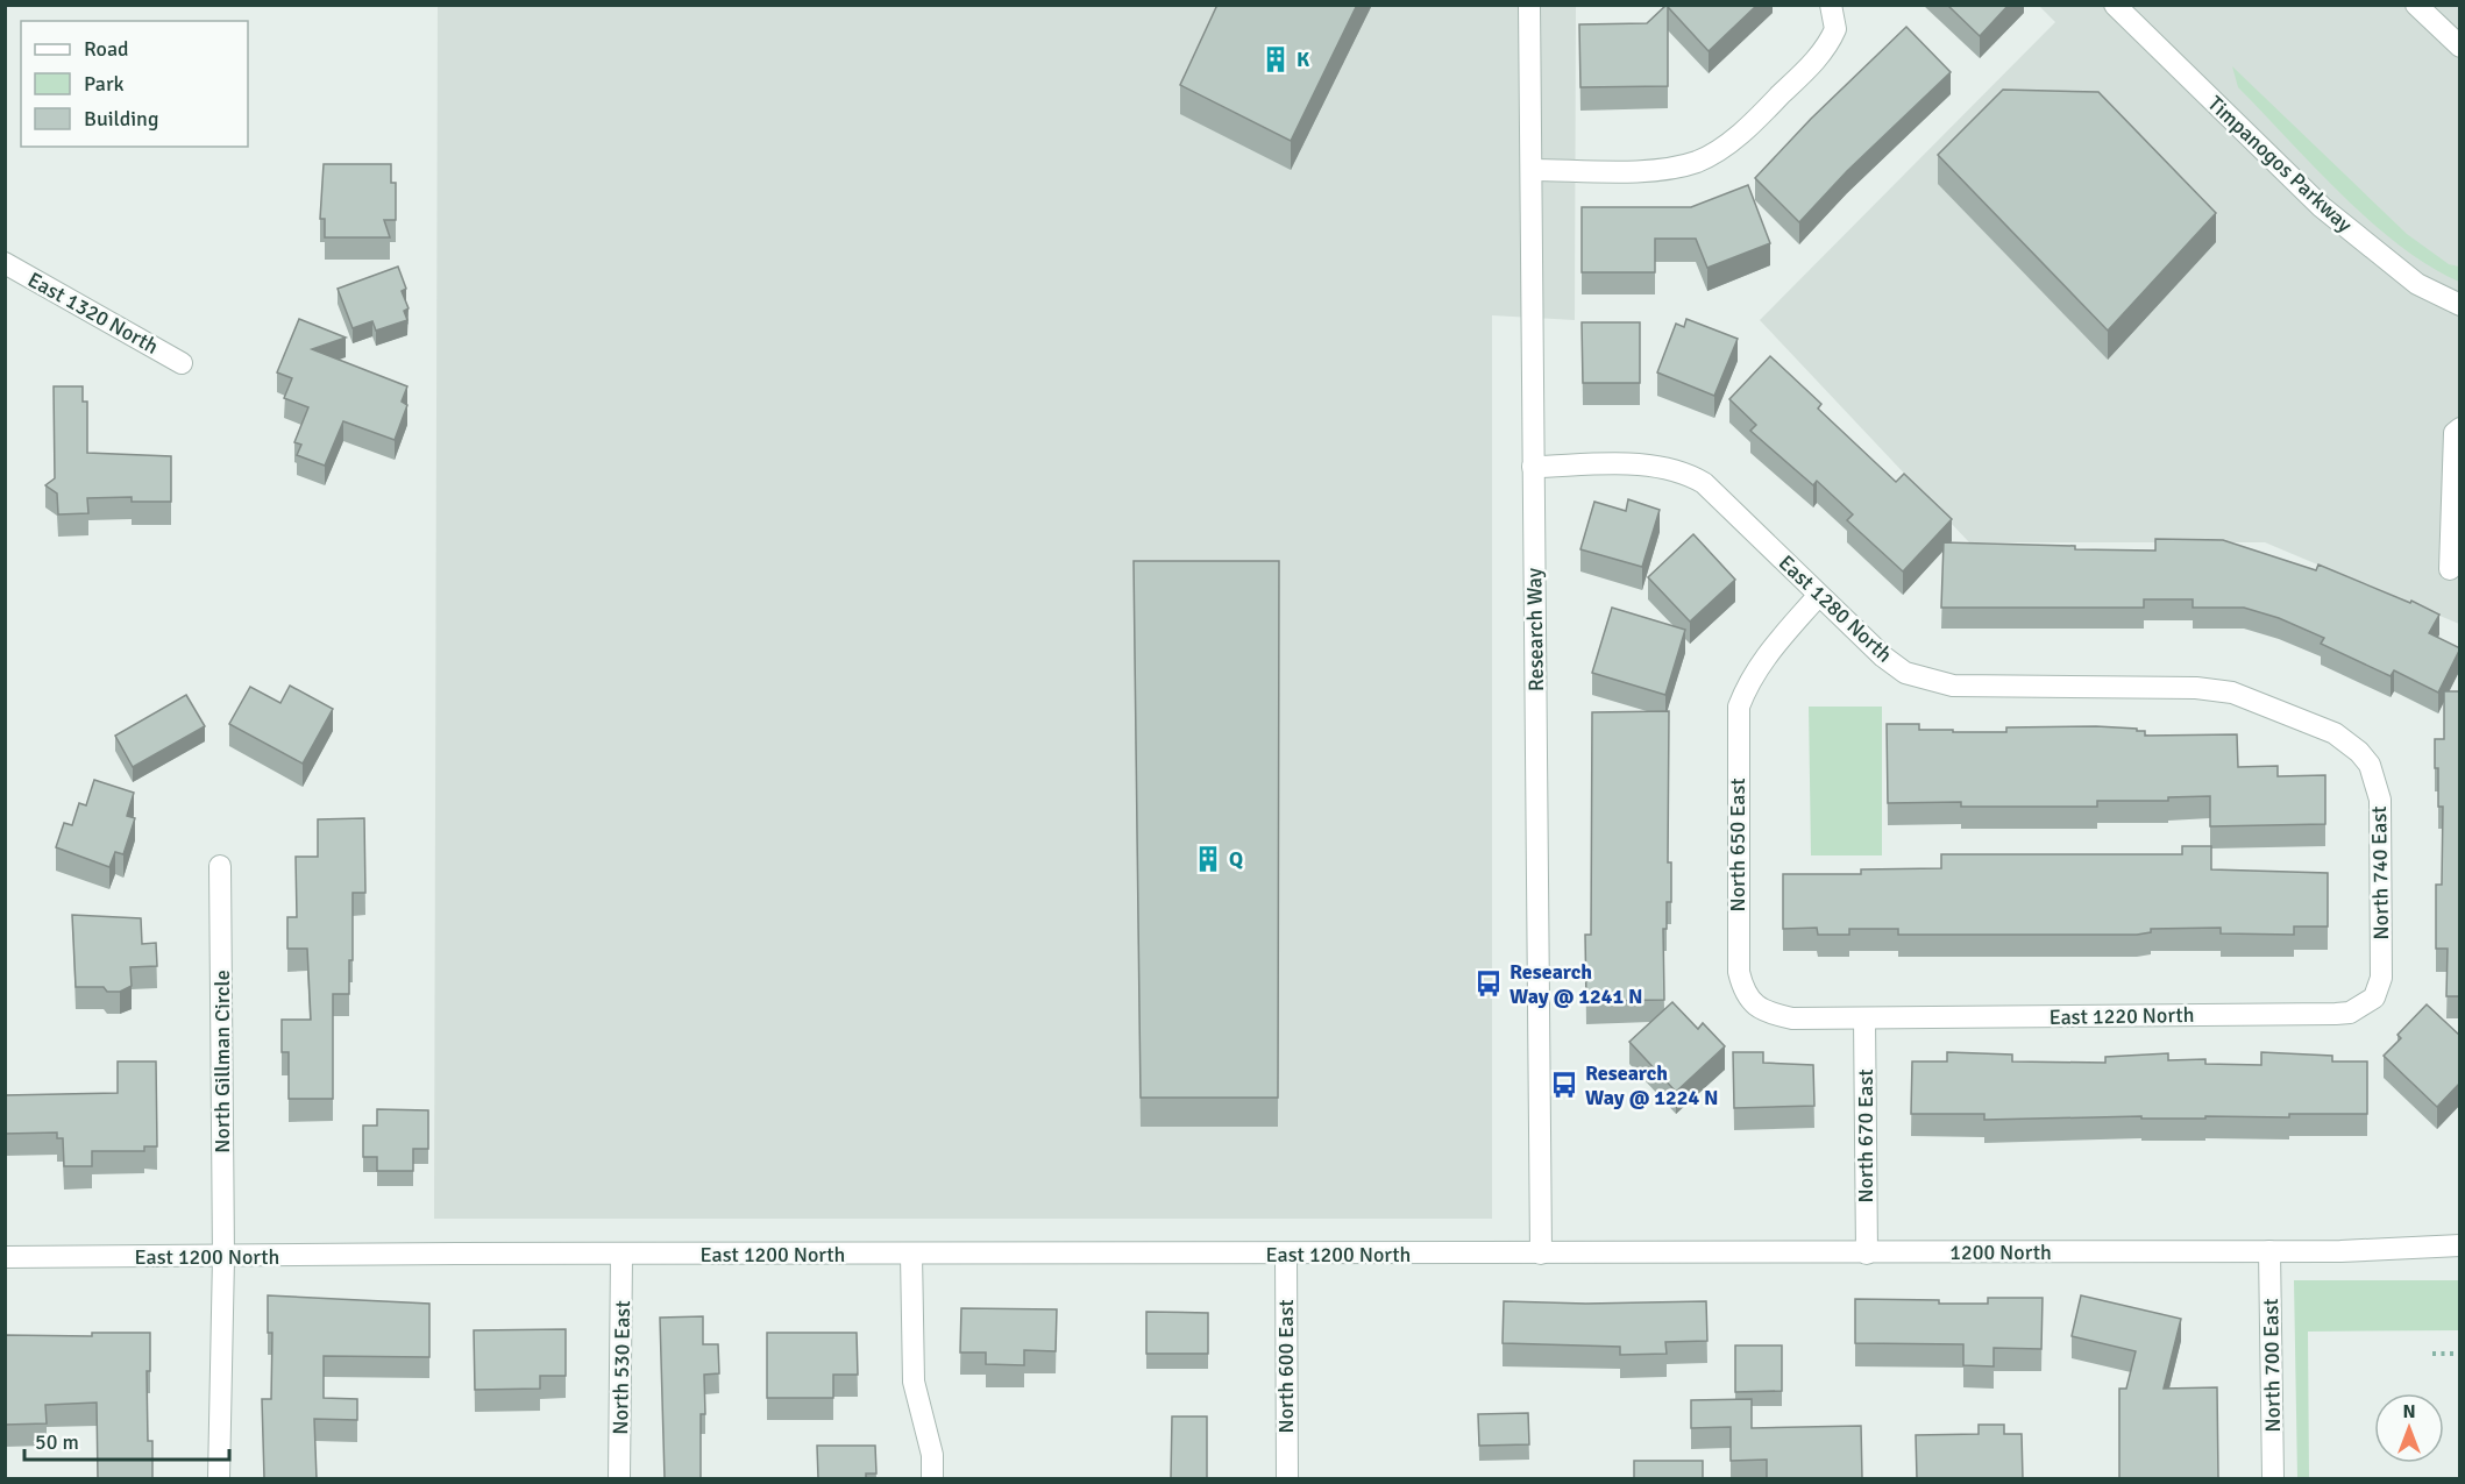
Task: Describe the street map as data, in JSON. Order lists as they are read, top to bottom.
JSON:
{
  "streets": {
    "street": [
      "Timpanogos Parkway",
      "East 1320 North",
      "East 1280 North",
      "Research Way",
      "North 650 East",
      "North 740 East",
      "East 1220 North",
      "North Gillman Circle",
      "North 670 East",
      "1200 North",
      "East 1200 North",
      "North 700 East",
      "North 600 East",
      "North 530 East"
    ]
  },
  "crossings": [
    ["East 1280 North", "Research Way"],
    ["East 1280 North", "North 650 East"],
    ["East 1280 North", "North 740 East"],
    ["Research Way", "1200 North"],
    ["Research Way", "East 1200 North"],
    ["North 650 East", "East 1220 North"],
    ["North 650 East", "North 670 East"],
    ["North 740 East", "East 1220 North"],
    ["East 1220 North", "North 670 East"],
    ["North Gillman Circle", "East 1200 North"],
    ["North 670 East", "1200 North"],
    ["1200 North", "East 1200 North"],
    ["1200 North", "North 700 East"],
    ["East 1200 North", "North 600 East"],
    ["East 1200 North", "North 530 East"]
  ],
  "places": {
    "building": ["K", "Q"],
    "bus stop": ["Research Way @ 1241 N", "Research Way @ 1224 N"]
  },
  "legend": ["Road", "Park", "Building"],
  "scale_bar": "50 m",
  "north": "top"
}
